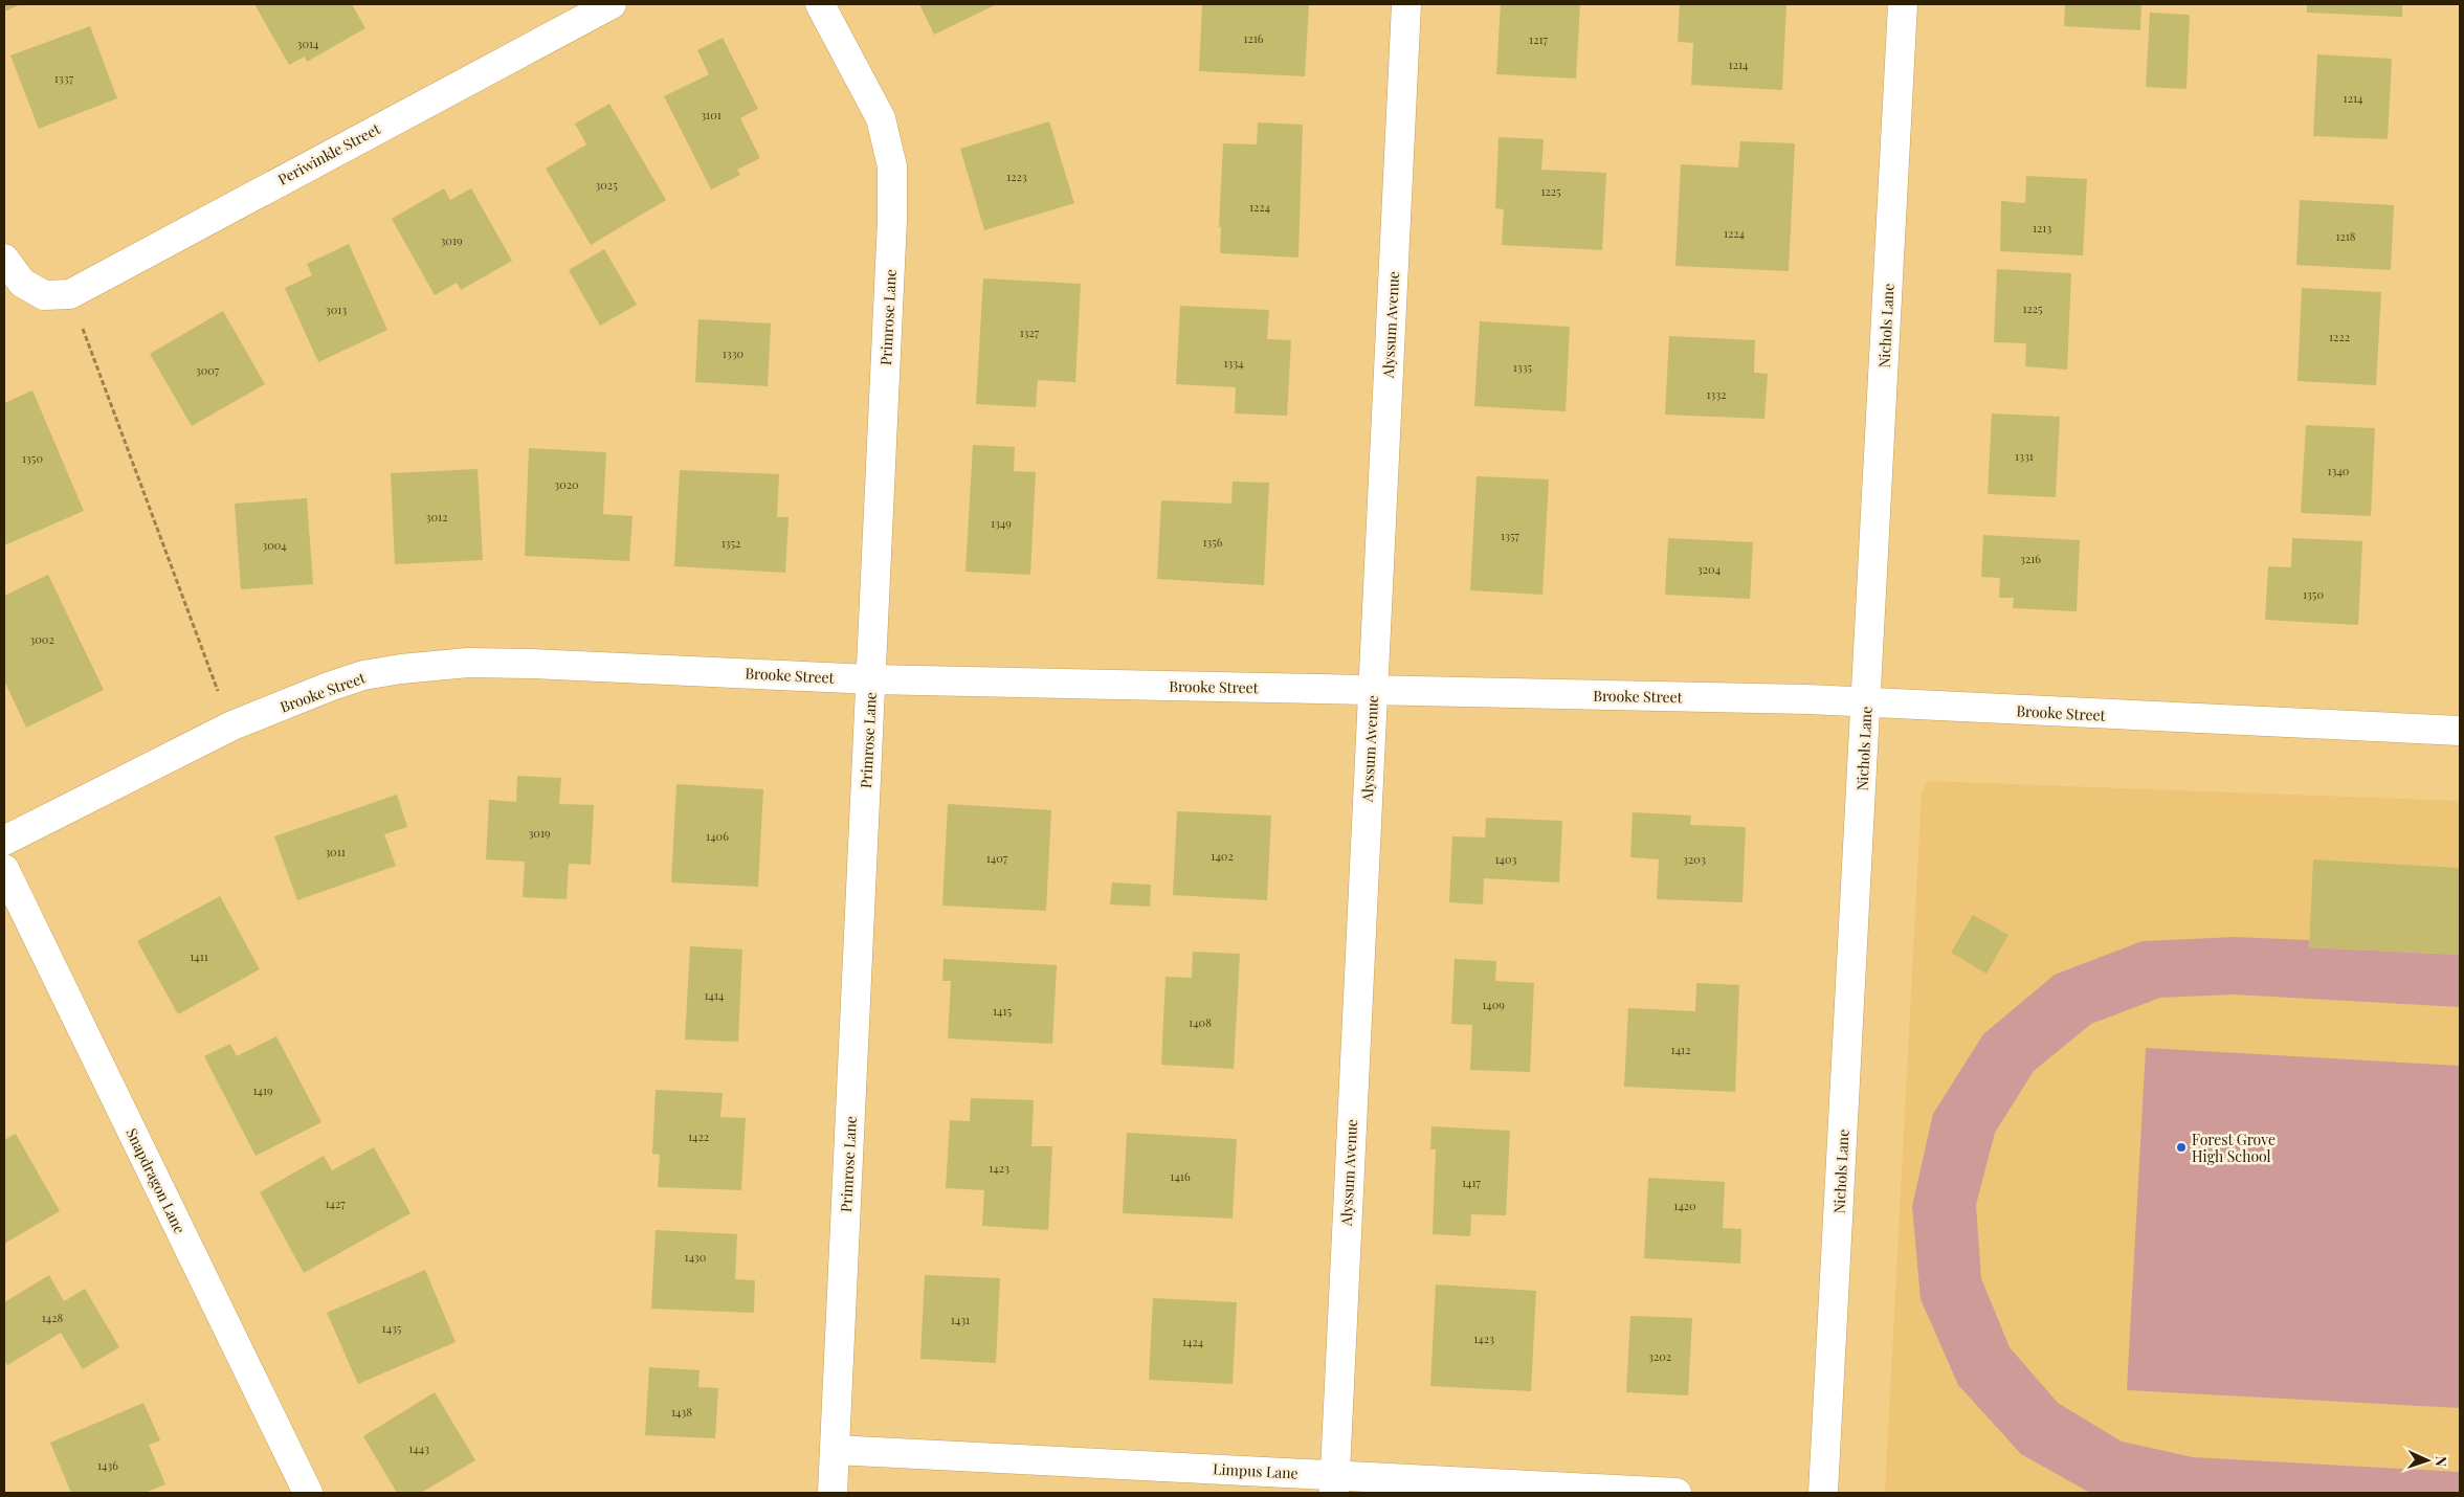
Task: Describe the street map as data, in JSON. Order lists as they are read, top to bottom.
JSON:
{
  "streets": {
    "street": [
      "Periwinkle Street",
      "Primrose Lane",
      "Alyssum Avenue",
      "Nichols Lane",
      "Brooke Street",
      "Snapdragon Lane",
      "Limpus Lane"
    ]
  },
  "crossings": [
    ["Primrose Lane", "Brooke Street"],
    ["Primrose Lane", "Limpus Lane"],
    ["Alyssum Avenue", "Brooke Street"],
    ["Alyssum Avenue", "Limpus Lane"],
    ["Nichols Lane", "Brooke Street"]
  ],
  "places": ["Forest Grove High School"],
  "house_numbers": [
    "1216",
    "1217",
    "3014",
    "1214",
    "1337",
    "1214",
    "3101",
    "1223",
    "3025",
    "1225",
    "1224",
    "1213",
    "1224",
    "1218",
    "3019",
    "1225",
    "3013",
    "1327",
    "1222",
    "1330",
    "1334",
    "1335",
    "3007",
    "1332",
    "1331",
    "1350",
    "1340",
    "3020",
    "3012",
    "1349",
    "1357",
    "1356",
    "1352",
    "3004",
    "3216",
    "3204",
    "1350",
    "3002",
    "3019",
    "1406",
    "3011",
    "1402",
    "1407",
    "1403",
    "3203",
    "1411",
    "1414",
    "1409",
    "1415",
    "1408",
    "1412",
    "1419",
    "1422",
    "1423",
    "1416",
    "1417",
    "1427",
    "1420",
    "1430",
    "1428",
    "1431",
    "1435",
    "1423",
    "1424",
    "3202",
    "1438",
    "1443",
    "1436"
  ],
  "north": "right"
}
